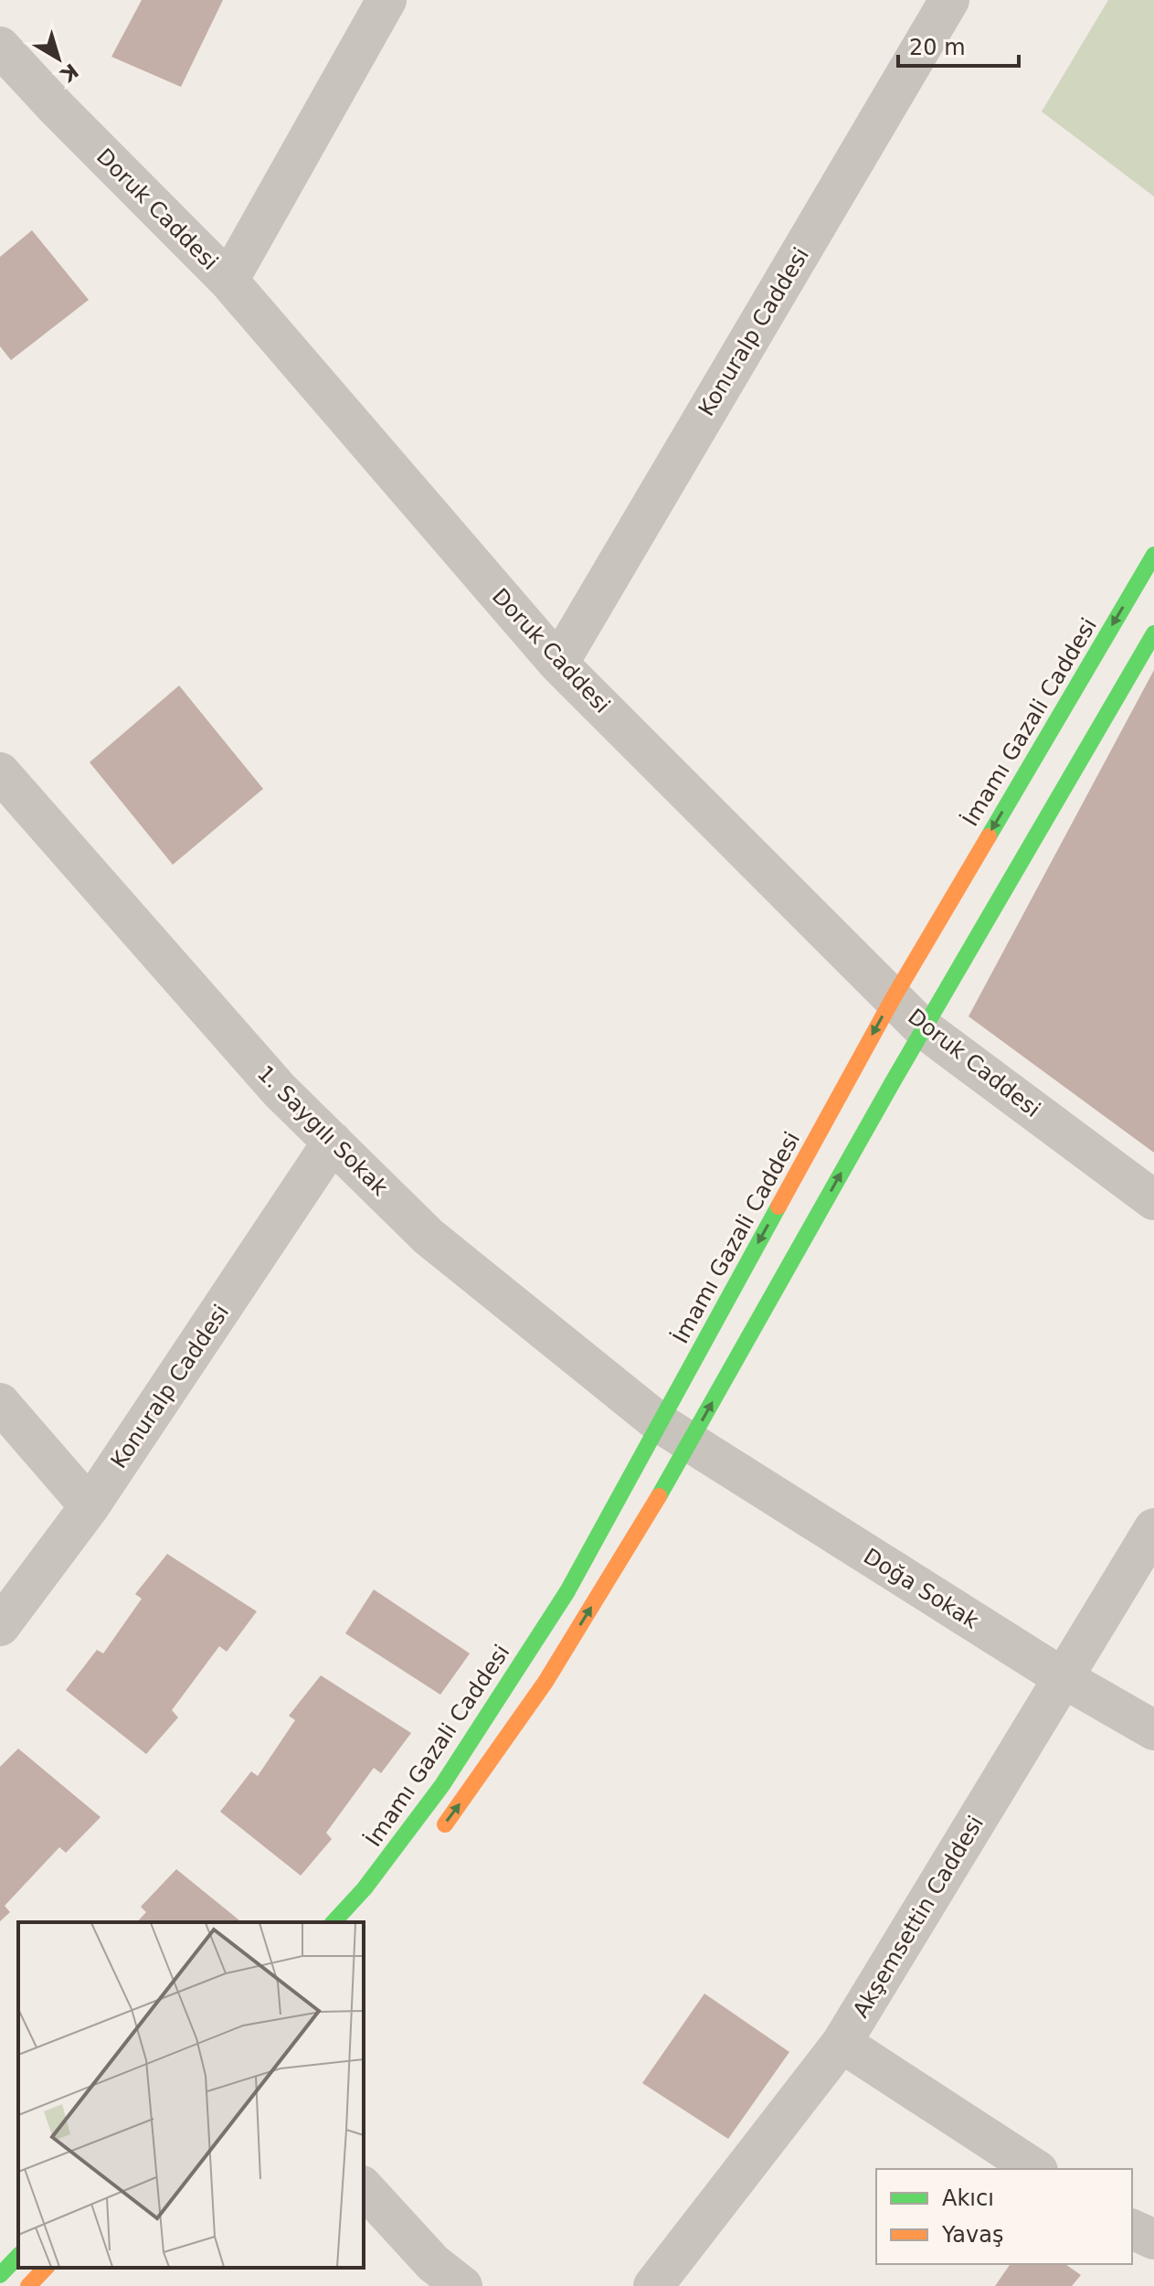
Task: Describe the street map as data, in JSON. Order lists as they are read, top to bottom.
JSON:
{
  "streets": {
    "main road": ["İmamı Gazali Caddesi"],
    "street": [
      "Doruk Caddesi",
      "Konuralp Caddesi",
      "1. Saygılı Sokak",
      "Doğa Sokak",
      "Akşemsettin Caddesi"
    ]
  },
  "crossings": [
    ["Doruk Caddesi", "Konuralp Caddesi"],
    ["Doruk Caddesi", "İmamı Gazali Caddesi"],
    ["Konuralp Caddesi", "1. Saygılı Sokak"],
    ["İmamı Gazali Caddesi", "1. Saygılı Sokak"],
    ["İmamı Gazali Caddesi", "Doğa Sokak"],
    ["1. Saygılı Sokak", "Doğa Sokak"],
    ["Doğa Sokak", "Akşemsettin Caddesi"]
  ],
  "legend": ["Akıcı", "Yavaş"],
  "scale_bar": "20 m",
  "north": "bottom right"
}
